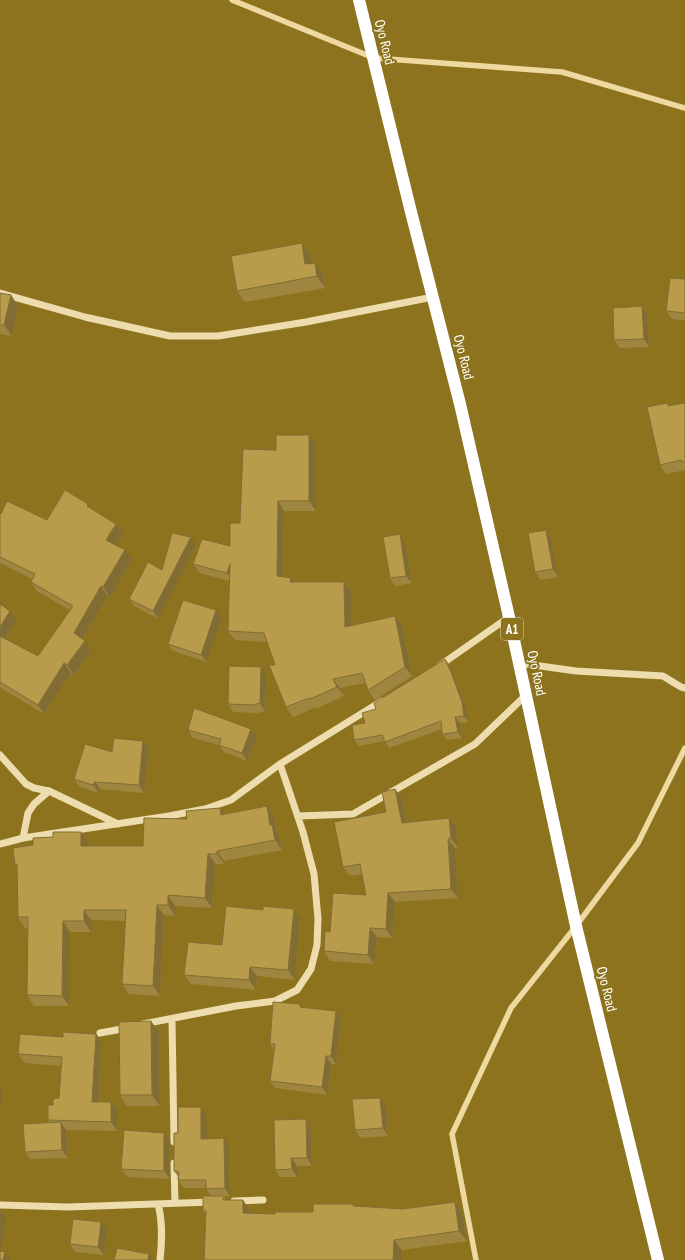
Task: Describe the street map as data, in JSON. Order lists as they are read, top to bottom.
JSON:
{
  "streets": {
    "highway": ["Oyo Road", "A1"]
  }
}
